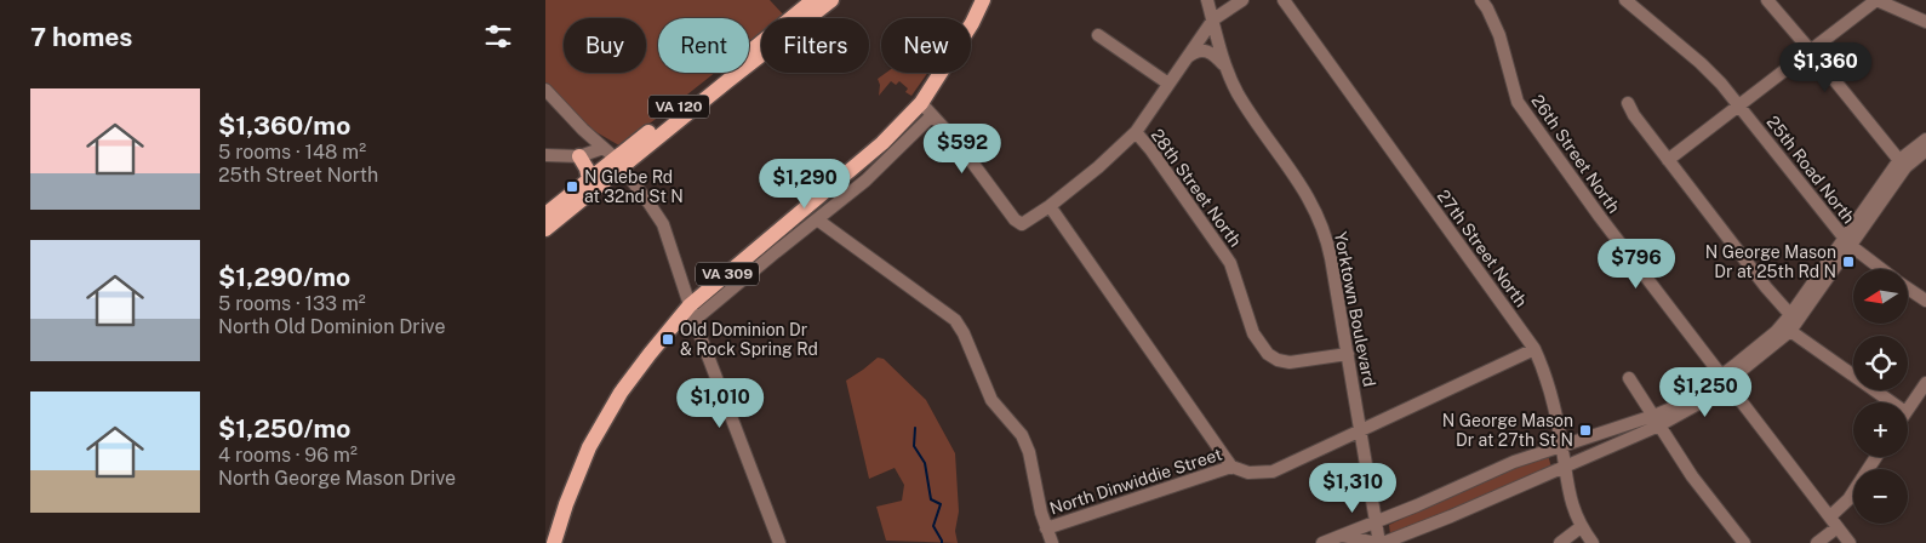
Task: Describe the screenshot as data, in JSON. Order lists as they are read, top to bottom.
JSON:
{
  "streets": {
    "main road": ["VA 120", "VA 309"],
    "street": [
      "26th Street North",
      "25th Road North",
      "28th Street North",
      "27th Street North",
      "Yorktown Boulevard",
      "North Dinwiddie Street"
    ]
  },
  "crossings": [
    ["28th Street North", "Yorktown Boulevard"],
    ["27th Street North", "North Dinwiddie Street"],
    ["Yorktown Boulevard", "North Dinwiddie Street"]
  ],
  "places": {
    "transit": [
      "N Glebe Rd at 32nd St N",
      "N George Mason Dr at 25th Rd N",
      "Old Dominion Dr & Rock Spring Rd",
      "N George Mason Dr at 27th St N"
    ]
  },
  "north": "left",
  "page": {
    "heading": "7 homes",
    "chip": [
      "Buy",
      "Rent",
      "Filters",
      "New"
    ],
    "price": [
      "$1,360",
      "$592",
      "$1,290",
      "$796",
      "$1,250",
      "$1,010",
      "$1,310"
    ],
    "list": [
      {
        "name": "$1,360/mo",
        "note": "5 rooms · 148 m² · 25th Street North"
      },
      {
        "name": "$1,290/mo",
        "note": "5 rooms · 133 m² · North Old Dominion Drive"
      },
      {
        "name": "$1,250/mo",
        "note": "4 rooms · 96 m² · North George Mason Drive"
      }
    ],
    "map_buttons": ["+", "−"]
  }
}
